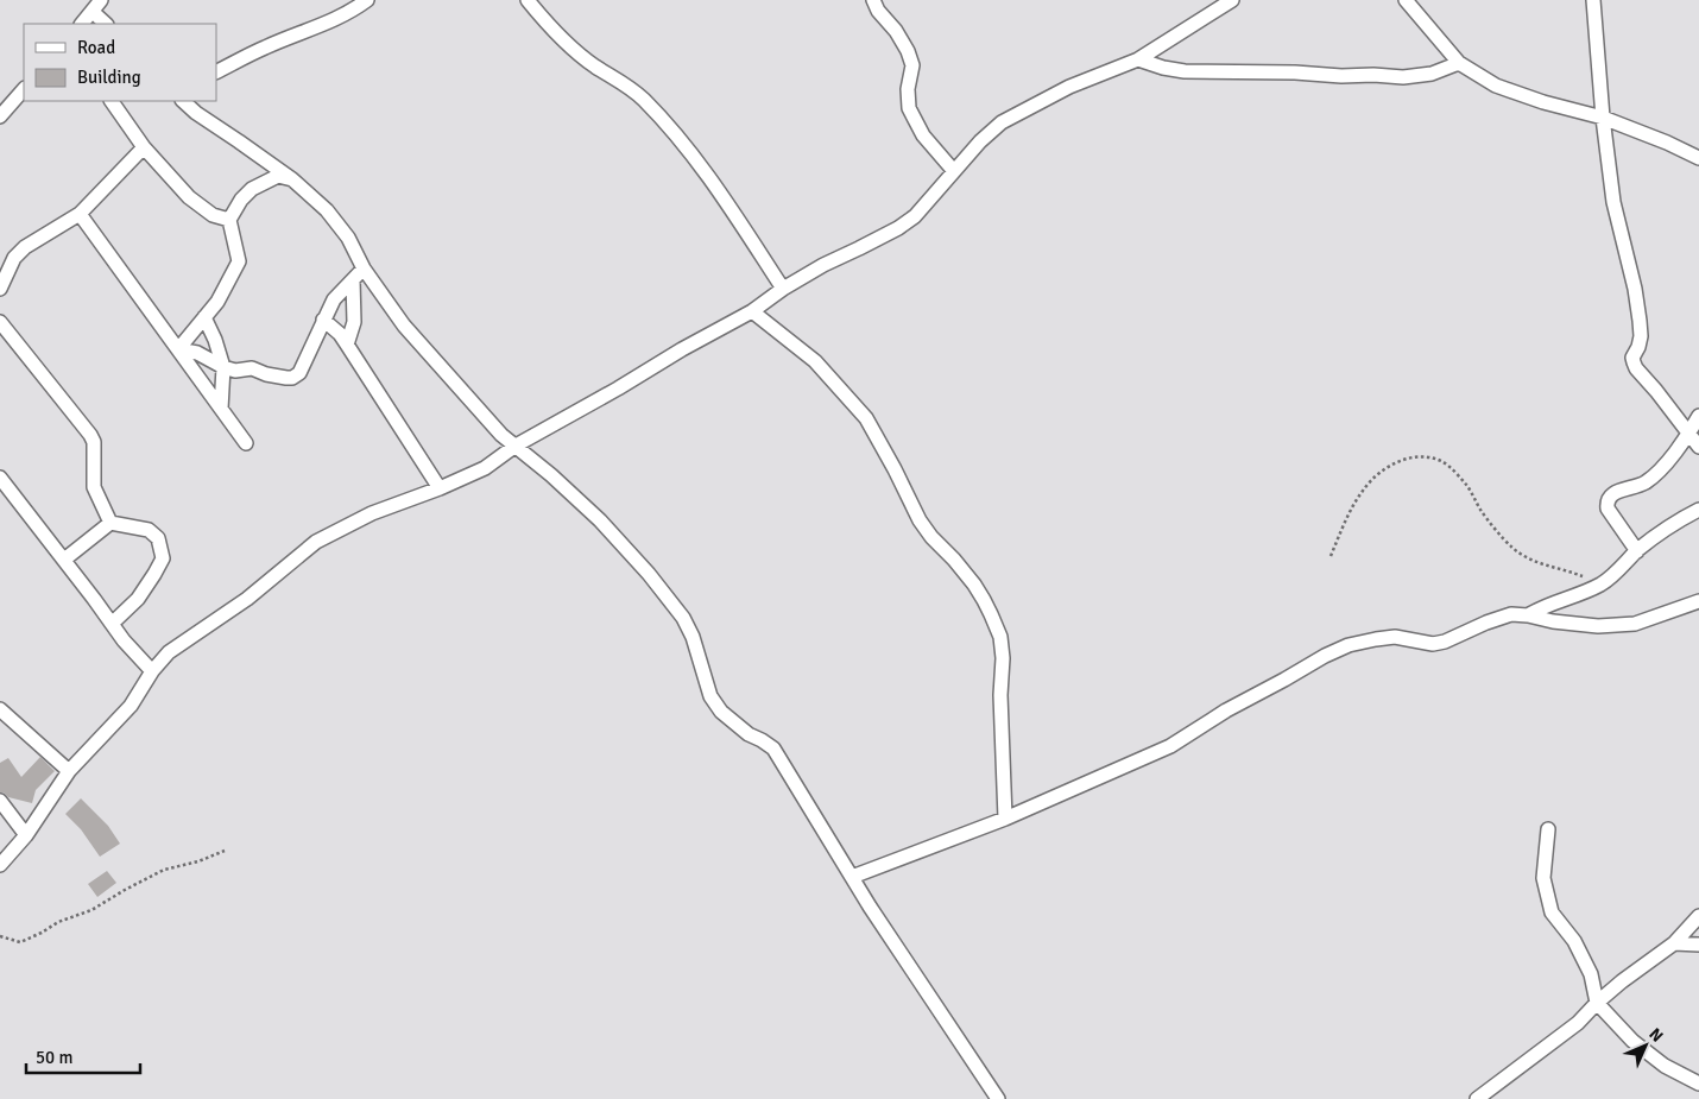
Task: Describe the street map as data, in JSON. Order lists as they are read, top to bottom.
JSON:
{
  "legend": ["Road", "Building"],
  "scale_bar": "50 m",
  "north": "top right"
}
